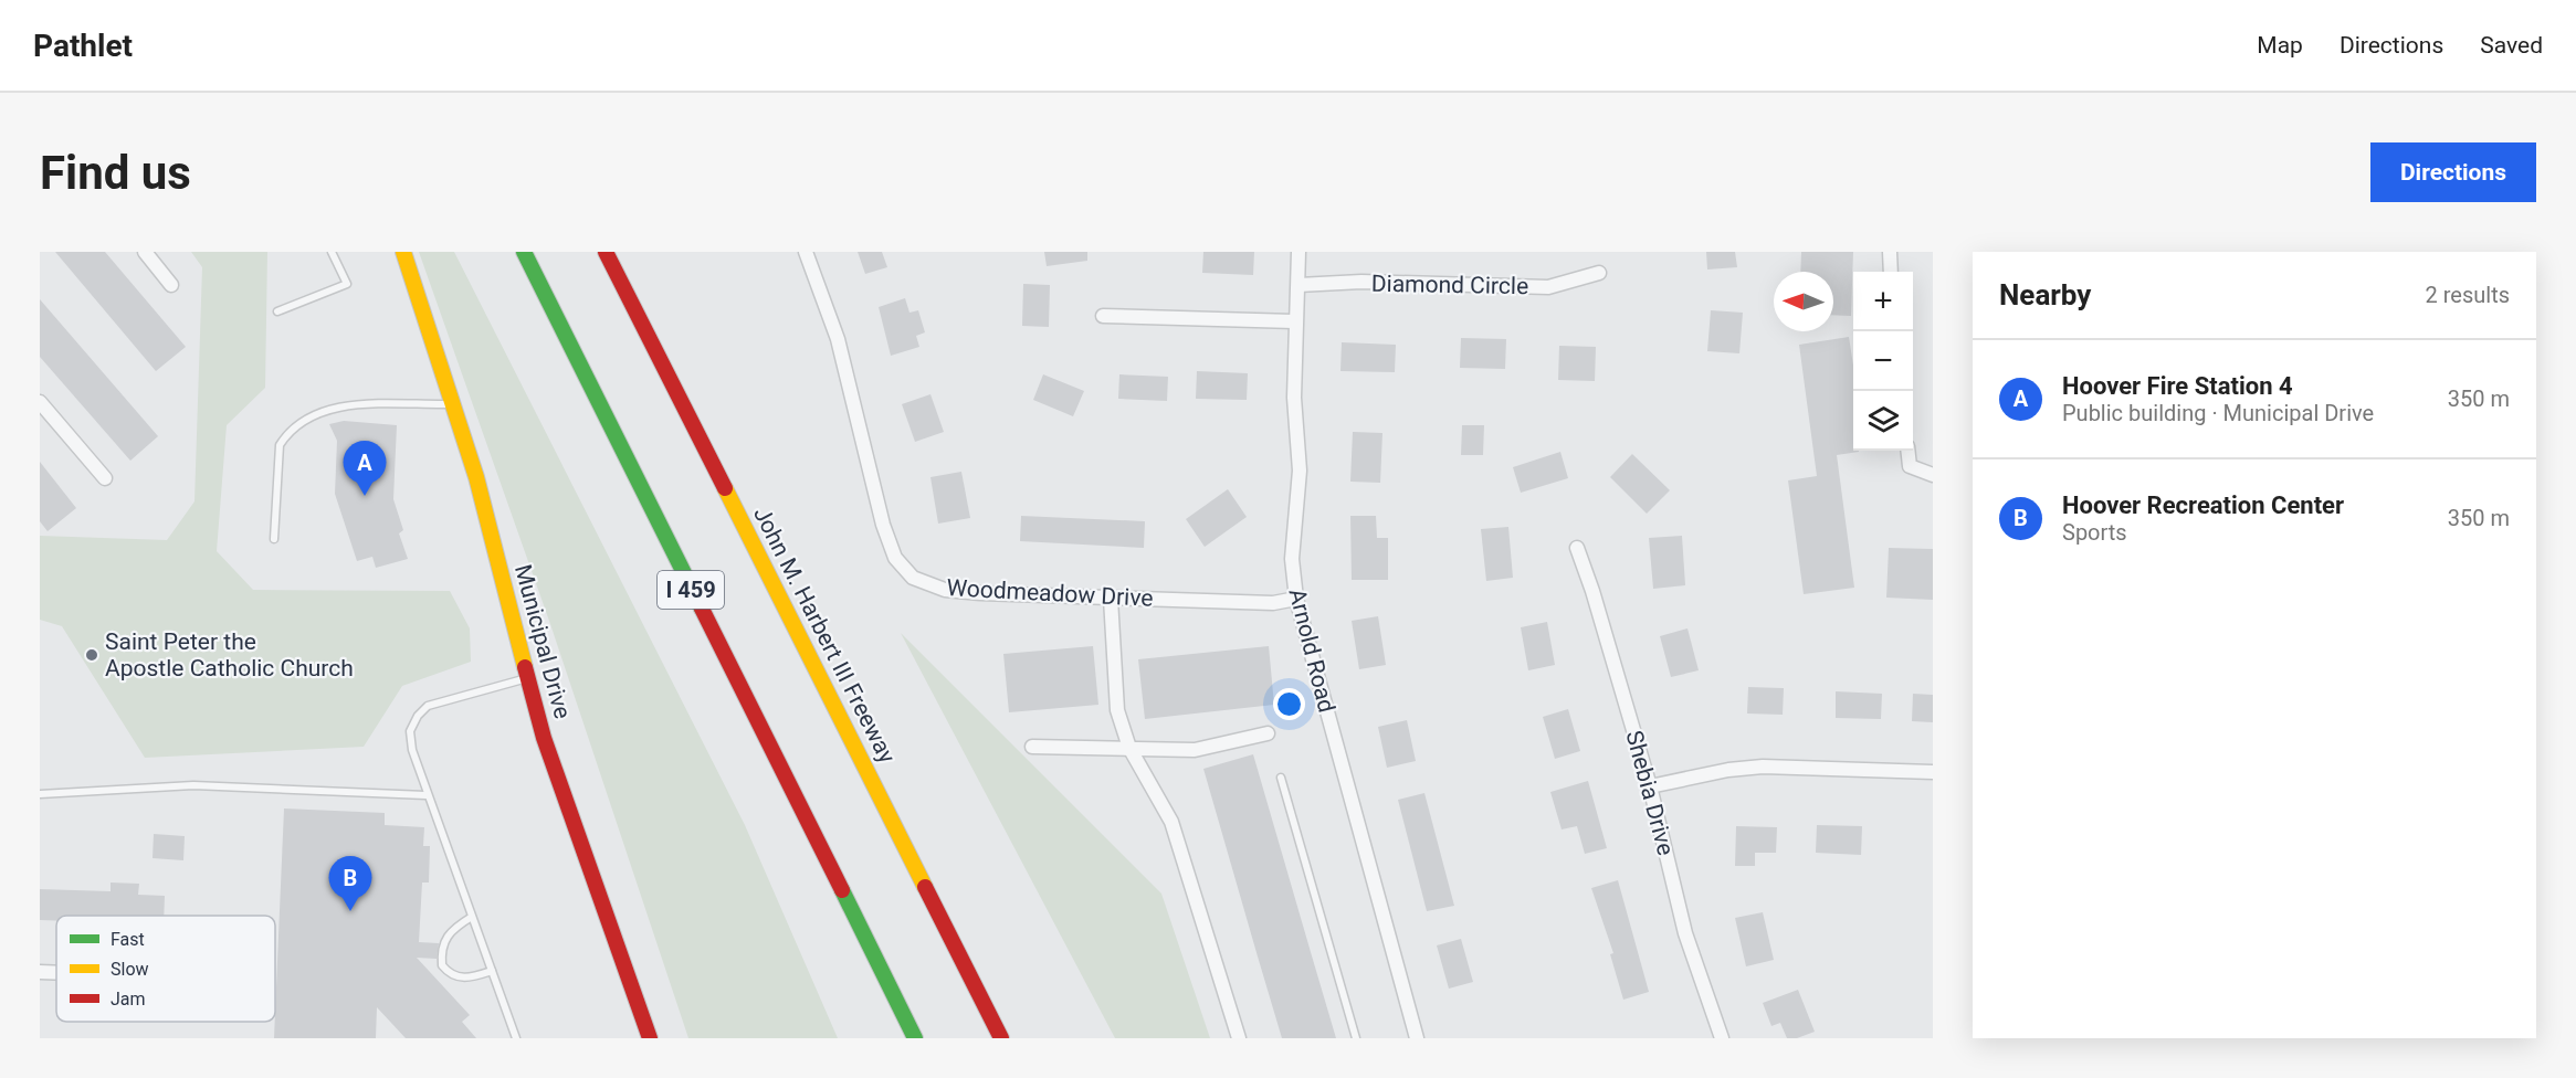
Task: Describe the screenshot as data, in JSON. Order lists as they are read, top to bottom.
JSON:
{
  "streets": {
    "main road": ["I 459", "John M. Harbert III Freeway", "Municipal Drive"],
    "street": [
      "Diamond Circle",
      "Woodmeadow Drive",
      "Arnold Road",
      "Shebia Drive"
    ]
  },
  "crossings": [
    ["Diamond Circle", "Arnold Road"],
    ["Woodmeadow Drive", "Arnold Road"]
  ],
  "places": ["Saint Peter the Apostle Catholic Church"],
  "legend": ["Fast", "Slow", "Jam"],
  "north": "left",
  "page": {
    "header": "Pathlet",
    "nav": ["Map", "Directions", "Saved"],
    "buttons": "Directions",
    "title": "Find us",
    "heading": ["Nearby", "2 results"],
    "map_buttons": ["+", "−"],
    "list": [
      {
        "mark": "A",
        "name": "Hoover Fire Station 4",
        "note": "Public building · Municipal Drive",
        "value": "350 m"
      },
      {
        "mark": "B",
        "name": "Hoover Recreation Center",
        "note": "Sports",
        "value": "350 m"
      }
    ],
    "pins": ["A", "B"]
  }
}
